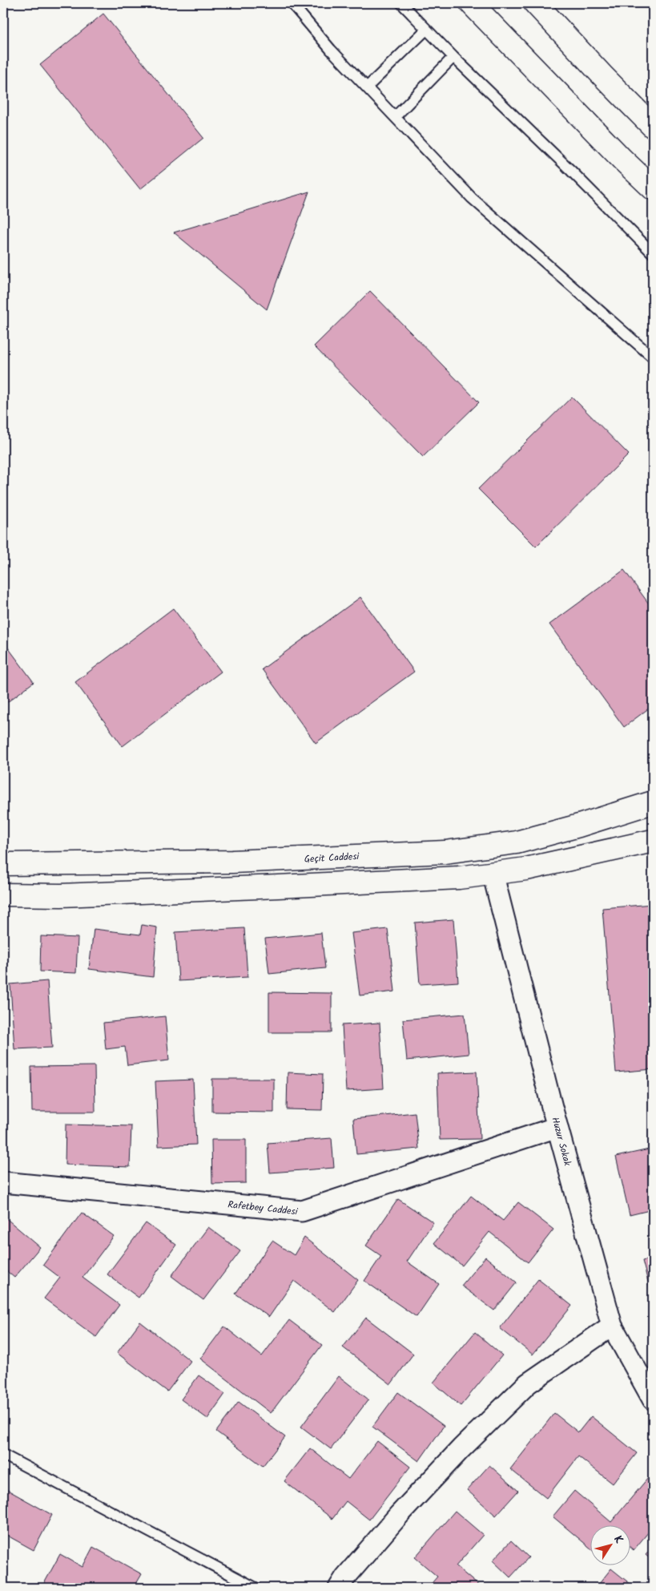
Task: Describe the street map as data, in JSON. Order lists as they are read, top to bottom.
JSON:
{
  "streets": {
    "main road": ["Geçit Caddesi"],
    "street": ["Huzur Sokak", "Rafetbey Caddesi"]
  },
  "crossings": [
    ["Huzur Sokak", "Rafetbey Caddesi"]
  ],
  "north": "top right"
}
